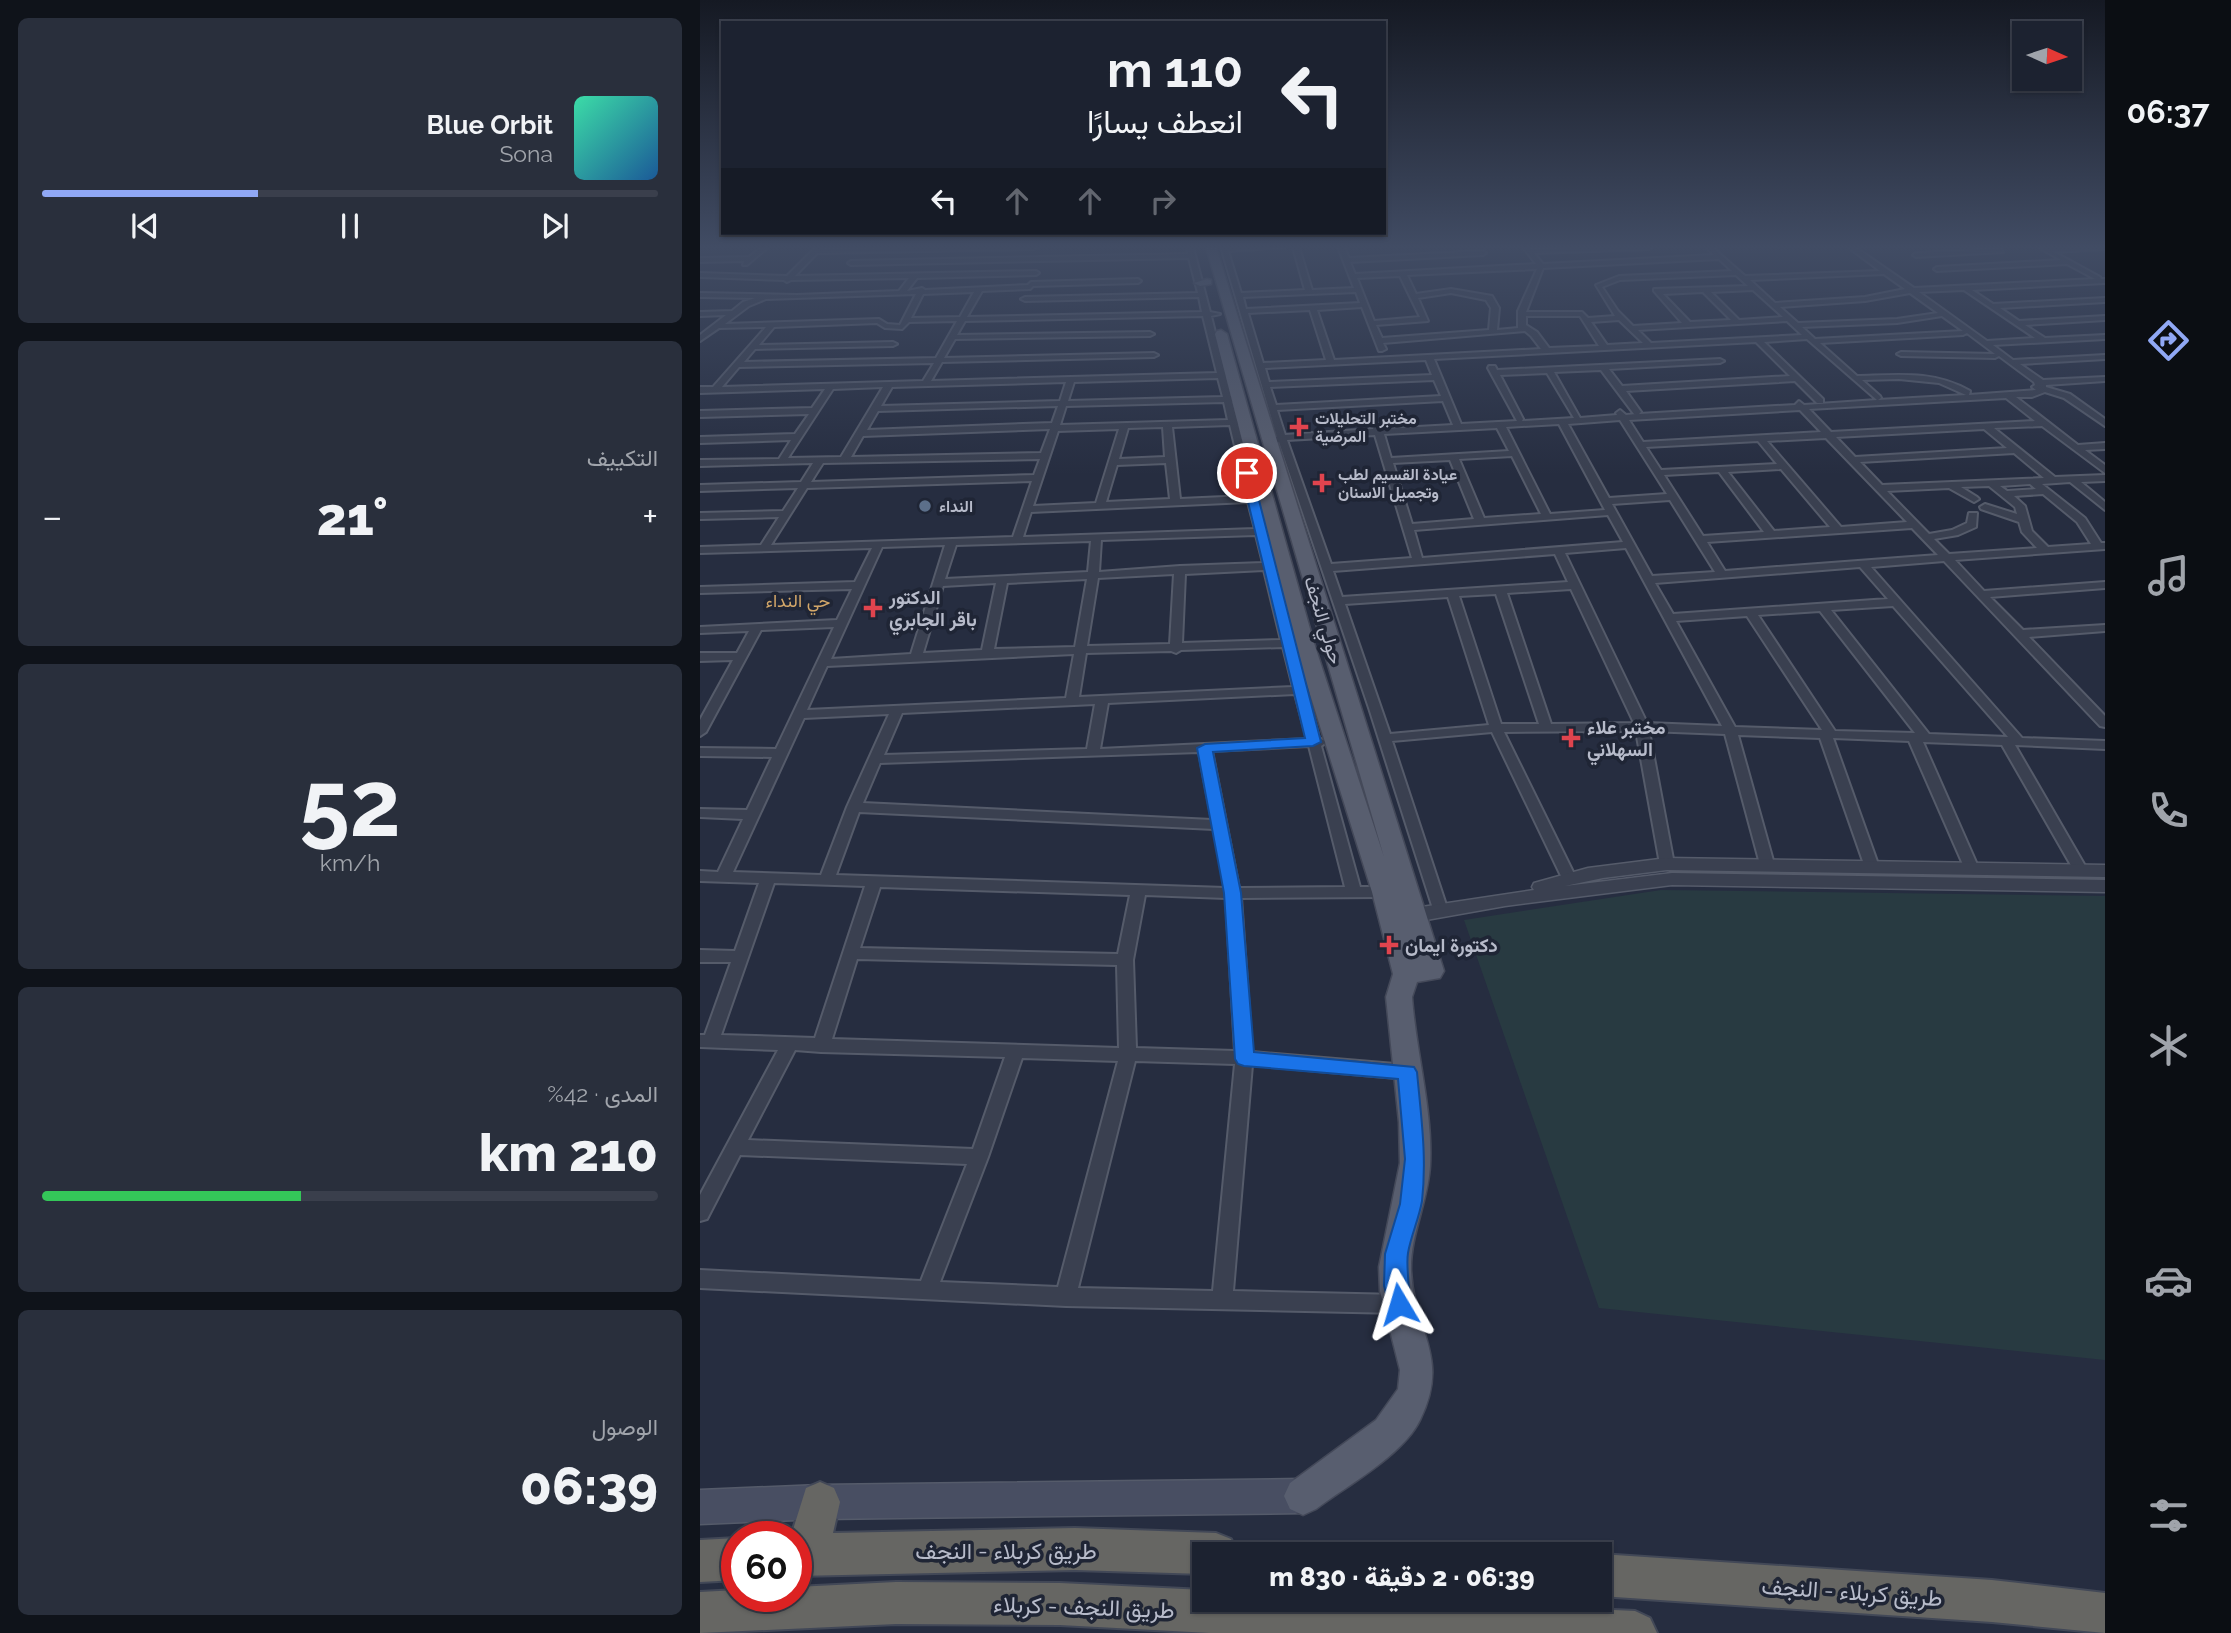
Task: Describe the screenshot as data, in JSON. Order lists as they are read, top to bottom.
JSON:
{
  "streets": {
    "highway": ["طريق کربلاء - النجف", "طريق النجف - کربلاء"],
    "main road": ["حولي النجف"]
  },
  "districts": ["حي النداء"],
  "places": {
    "health": [
      "مختبر التحليلات المرضية",
      "عيادة القسيم لطب وتجميل الاسنان",
      "الدكتور باقر الجابري",
      "مختبر علاء السهلاني",
      "دكتورة ايمان"
    ],
    "other": ["النداء"]
  },
  "north": "right",
  "page": {
    "tabs": "06:37",
    "turn": ["110 m", "انعطف يسارًا"],
    "song": ["Blue Orbit", "Sona"],
    "tile": [
      "التكييف",
      ["52", "km/h"],
      ["المدى · 42%", "210 km"],
      ["الوصول", "06:39"]
    ],
    "heat": ["−", "21°", "+"],
    "limit": "60",
    "trip": "06:39 · 2 دقيقة · 830 m"
  }
}
